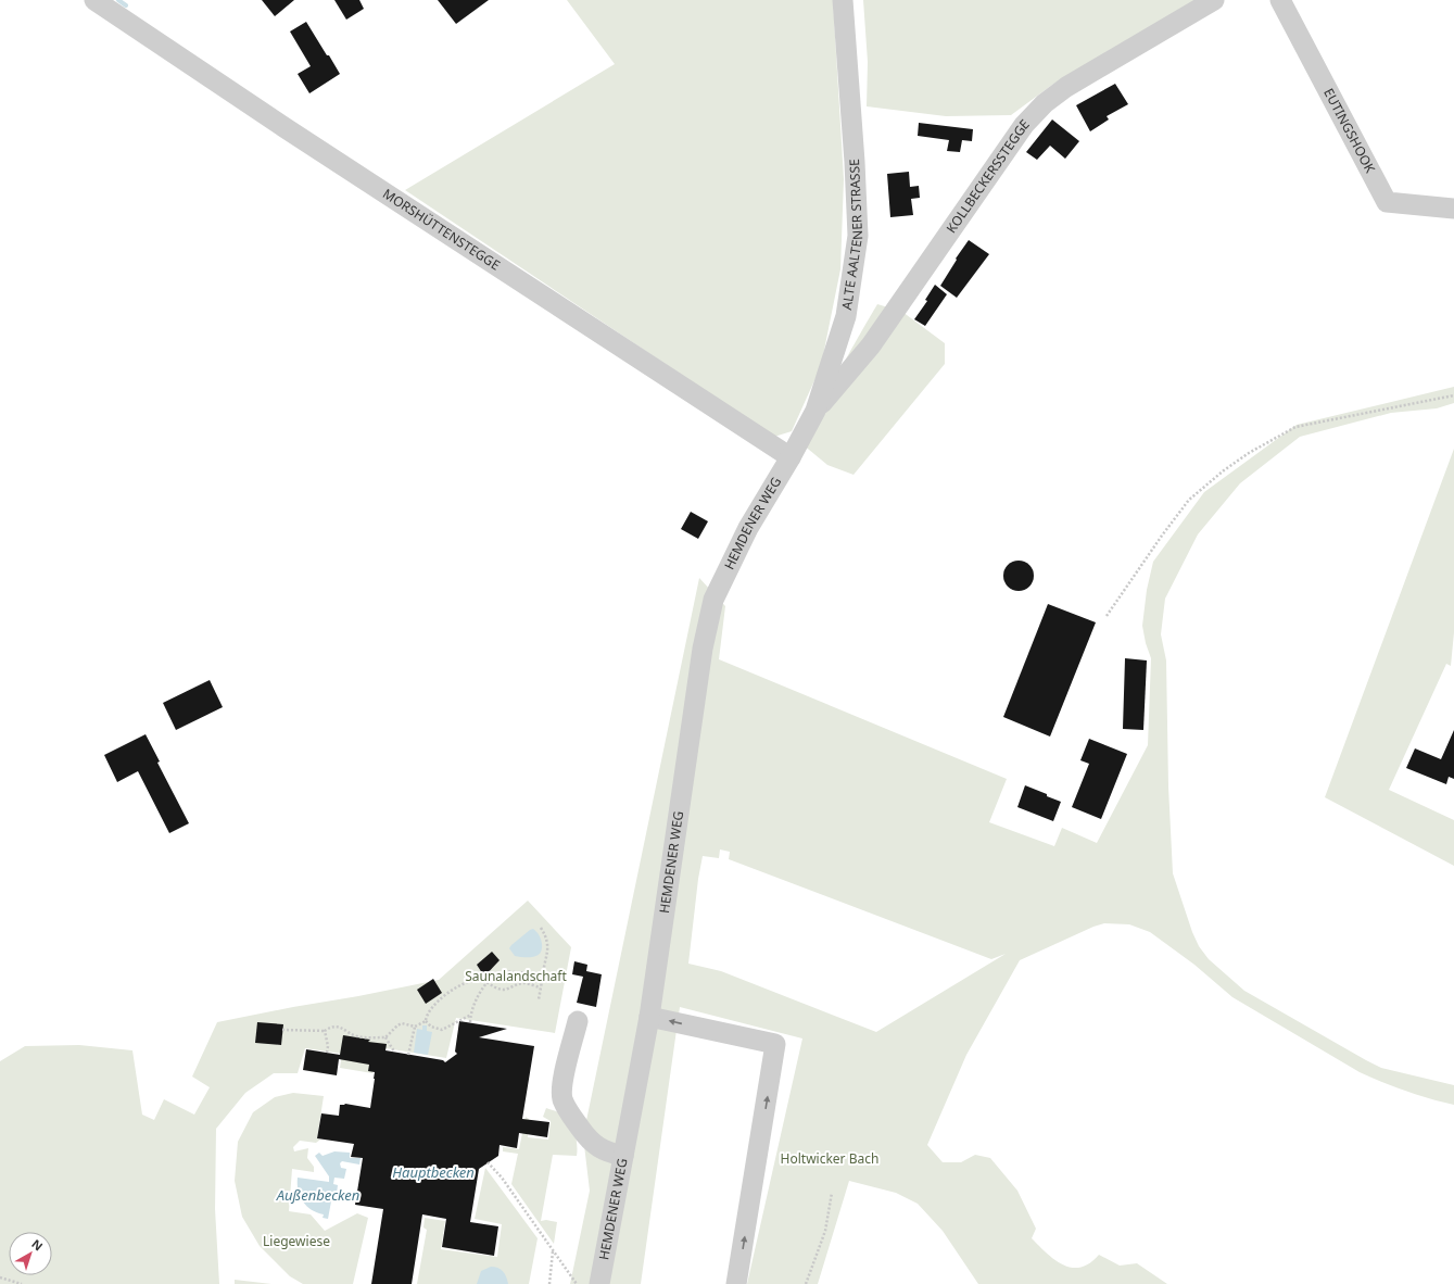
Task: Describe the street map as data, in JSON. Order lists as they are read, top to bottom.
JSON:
{
  "streets": {
    "street": [
      "EUTINGSHOOK",
      "KOLLBECKERSSTEGGE",
      "MORSHÜTTENSTEGGE",
      "ALTE AALTENER STRASSE",
      "HEMDENER WEG"
    ]
  },
  "crossings": [
    ["KOLLBECKERSSTEGGE", "ALTE AALTENER STRASSE"],
    ["MORSHÜTTENSTEGGE", "ALTE AALTENER STRASSE"],
    ["MORSHÜTTENSTEGGE", "HEMDENER WEG"],
    ["ALTE AALTENER STRASSE", "HEMDENER WEG"]
  ],
  "water": ["Hauptbecken", "Außenbecken"],
  "parks": ["Saunalandschaft", "Holtwicker Bach", "Liegewiese"],
  "north": "top right"
}
